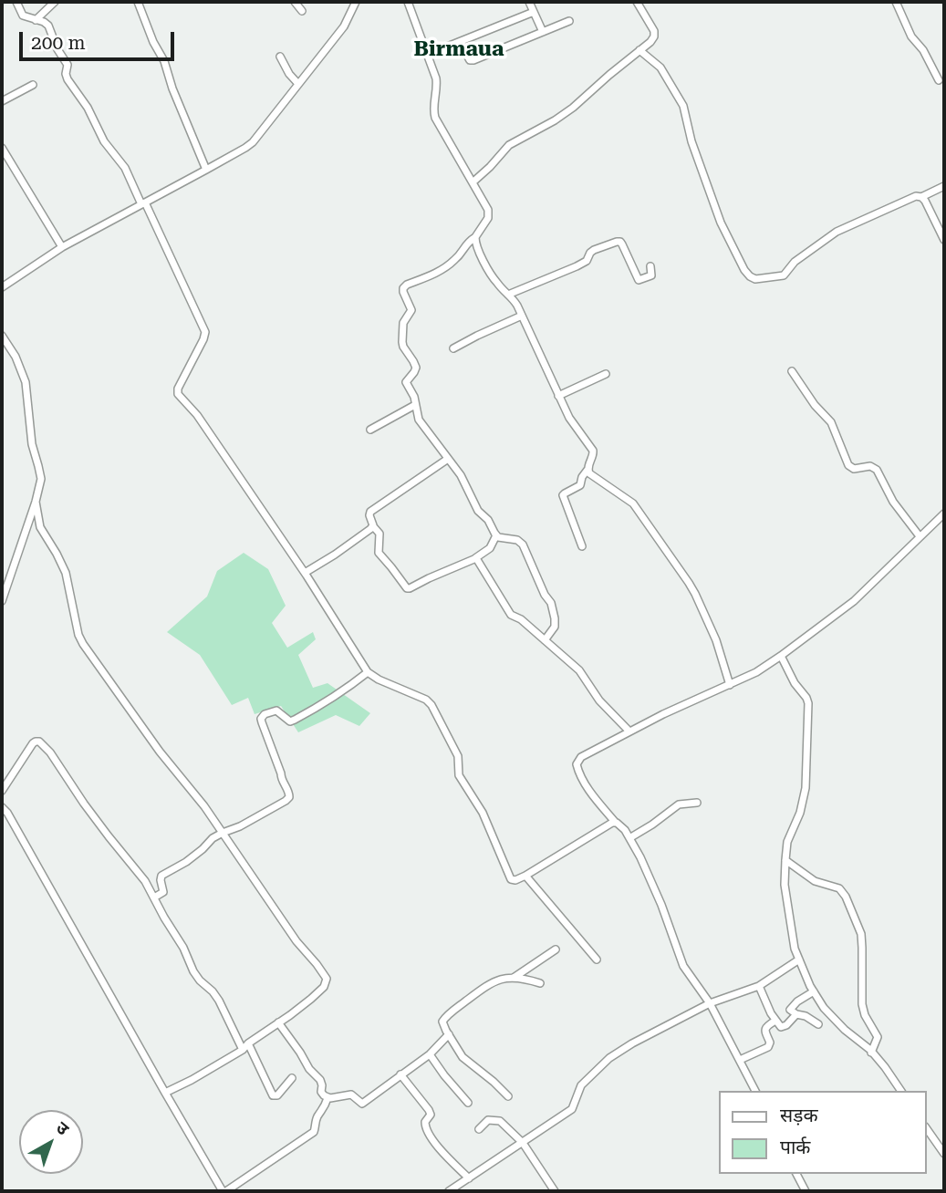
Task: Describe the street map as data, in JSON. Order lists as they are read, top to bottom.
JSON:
{
  "districts": ["Birmaua"],
  "legend": ["सड़क", "पार्क"],
  "scale_bar": "200 m",
  "north": "top right"
}
